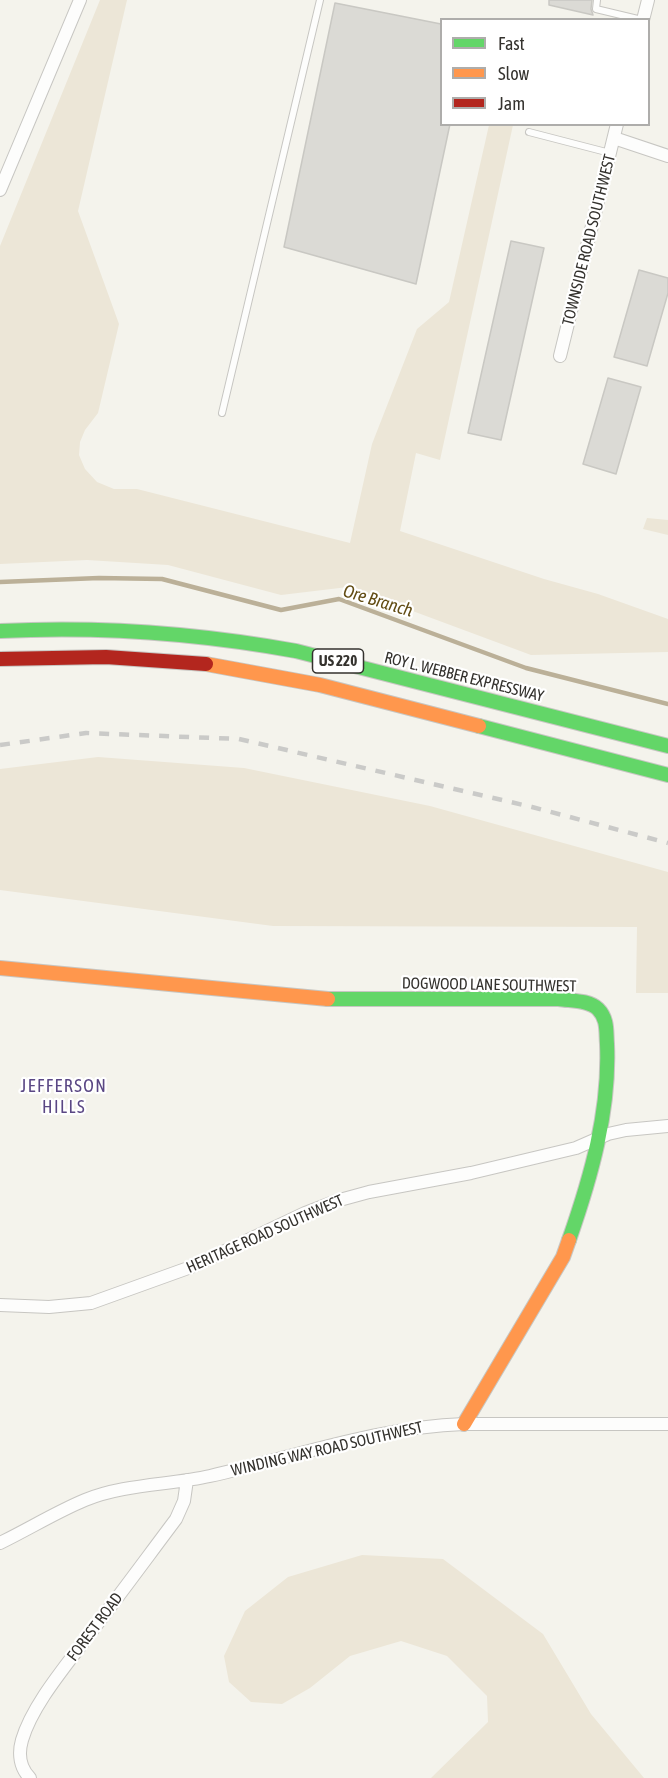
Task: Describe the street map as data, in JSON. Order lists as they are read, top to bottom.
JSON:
{
  "streets": {
    "main road": ["US 220", "ROY L. WEBBER EXPRESSWAY", "DOGWOOD LANE SOUTHWEST"],
    "street": [
      "TOWNSIDE ROAD SOUTHWEST",
      "HERITAGE ROAD SOUTHWEST",
      "WINDING WAY ROAD SOUTHWEST",
      "FOREST ROAD"
    ]
  },
  "crossings": [
    ["DOGWOOD LANE SOUTHWEST", "HERITAGE ROAD SOUTHWEST"],
    ["DOGWOOD LANE SOUTHWEST", "WINDING WAY ROAD SOUTHWEST"],
    ["WINDING WAY ROAD SOUTHWEST", "FOREST ROAD"]
  ],
  "districts": ["JEFFERSON HILLS"],
  "water": ["Ore Branch"],
  "legend": ["Fast", "Slow", "Jam"]
}
